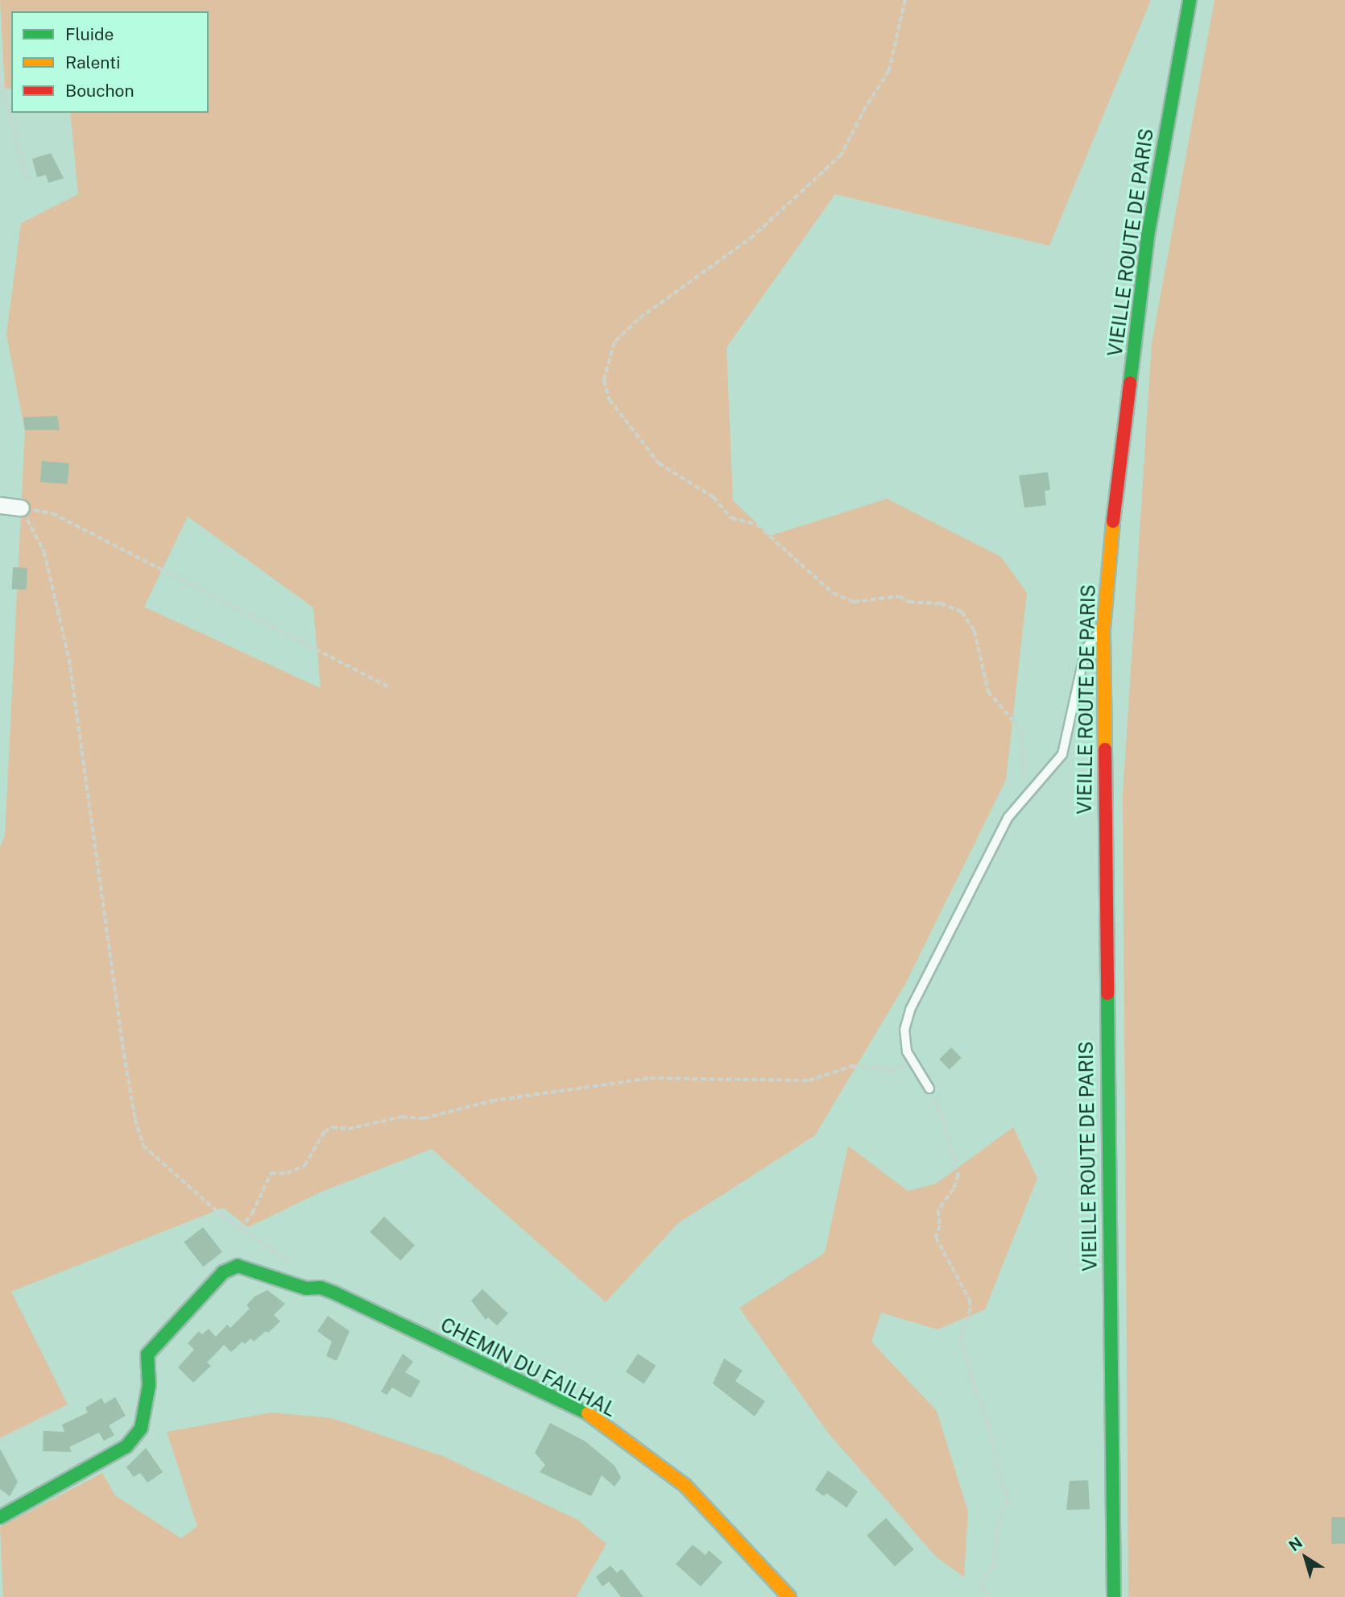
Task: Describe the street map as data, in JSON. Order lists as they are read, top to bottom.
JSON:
{
  "streets": {
    "street": ["VIEILLE ROUTE DE PARIS", "CHEMIN DU FAILHAL"]
  },
  "legend": ["Fluide", "Ralenti", "Bouchon"],
  "north": "top left"
}
